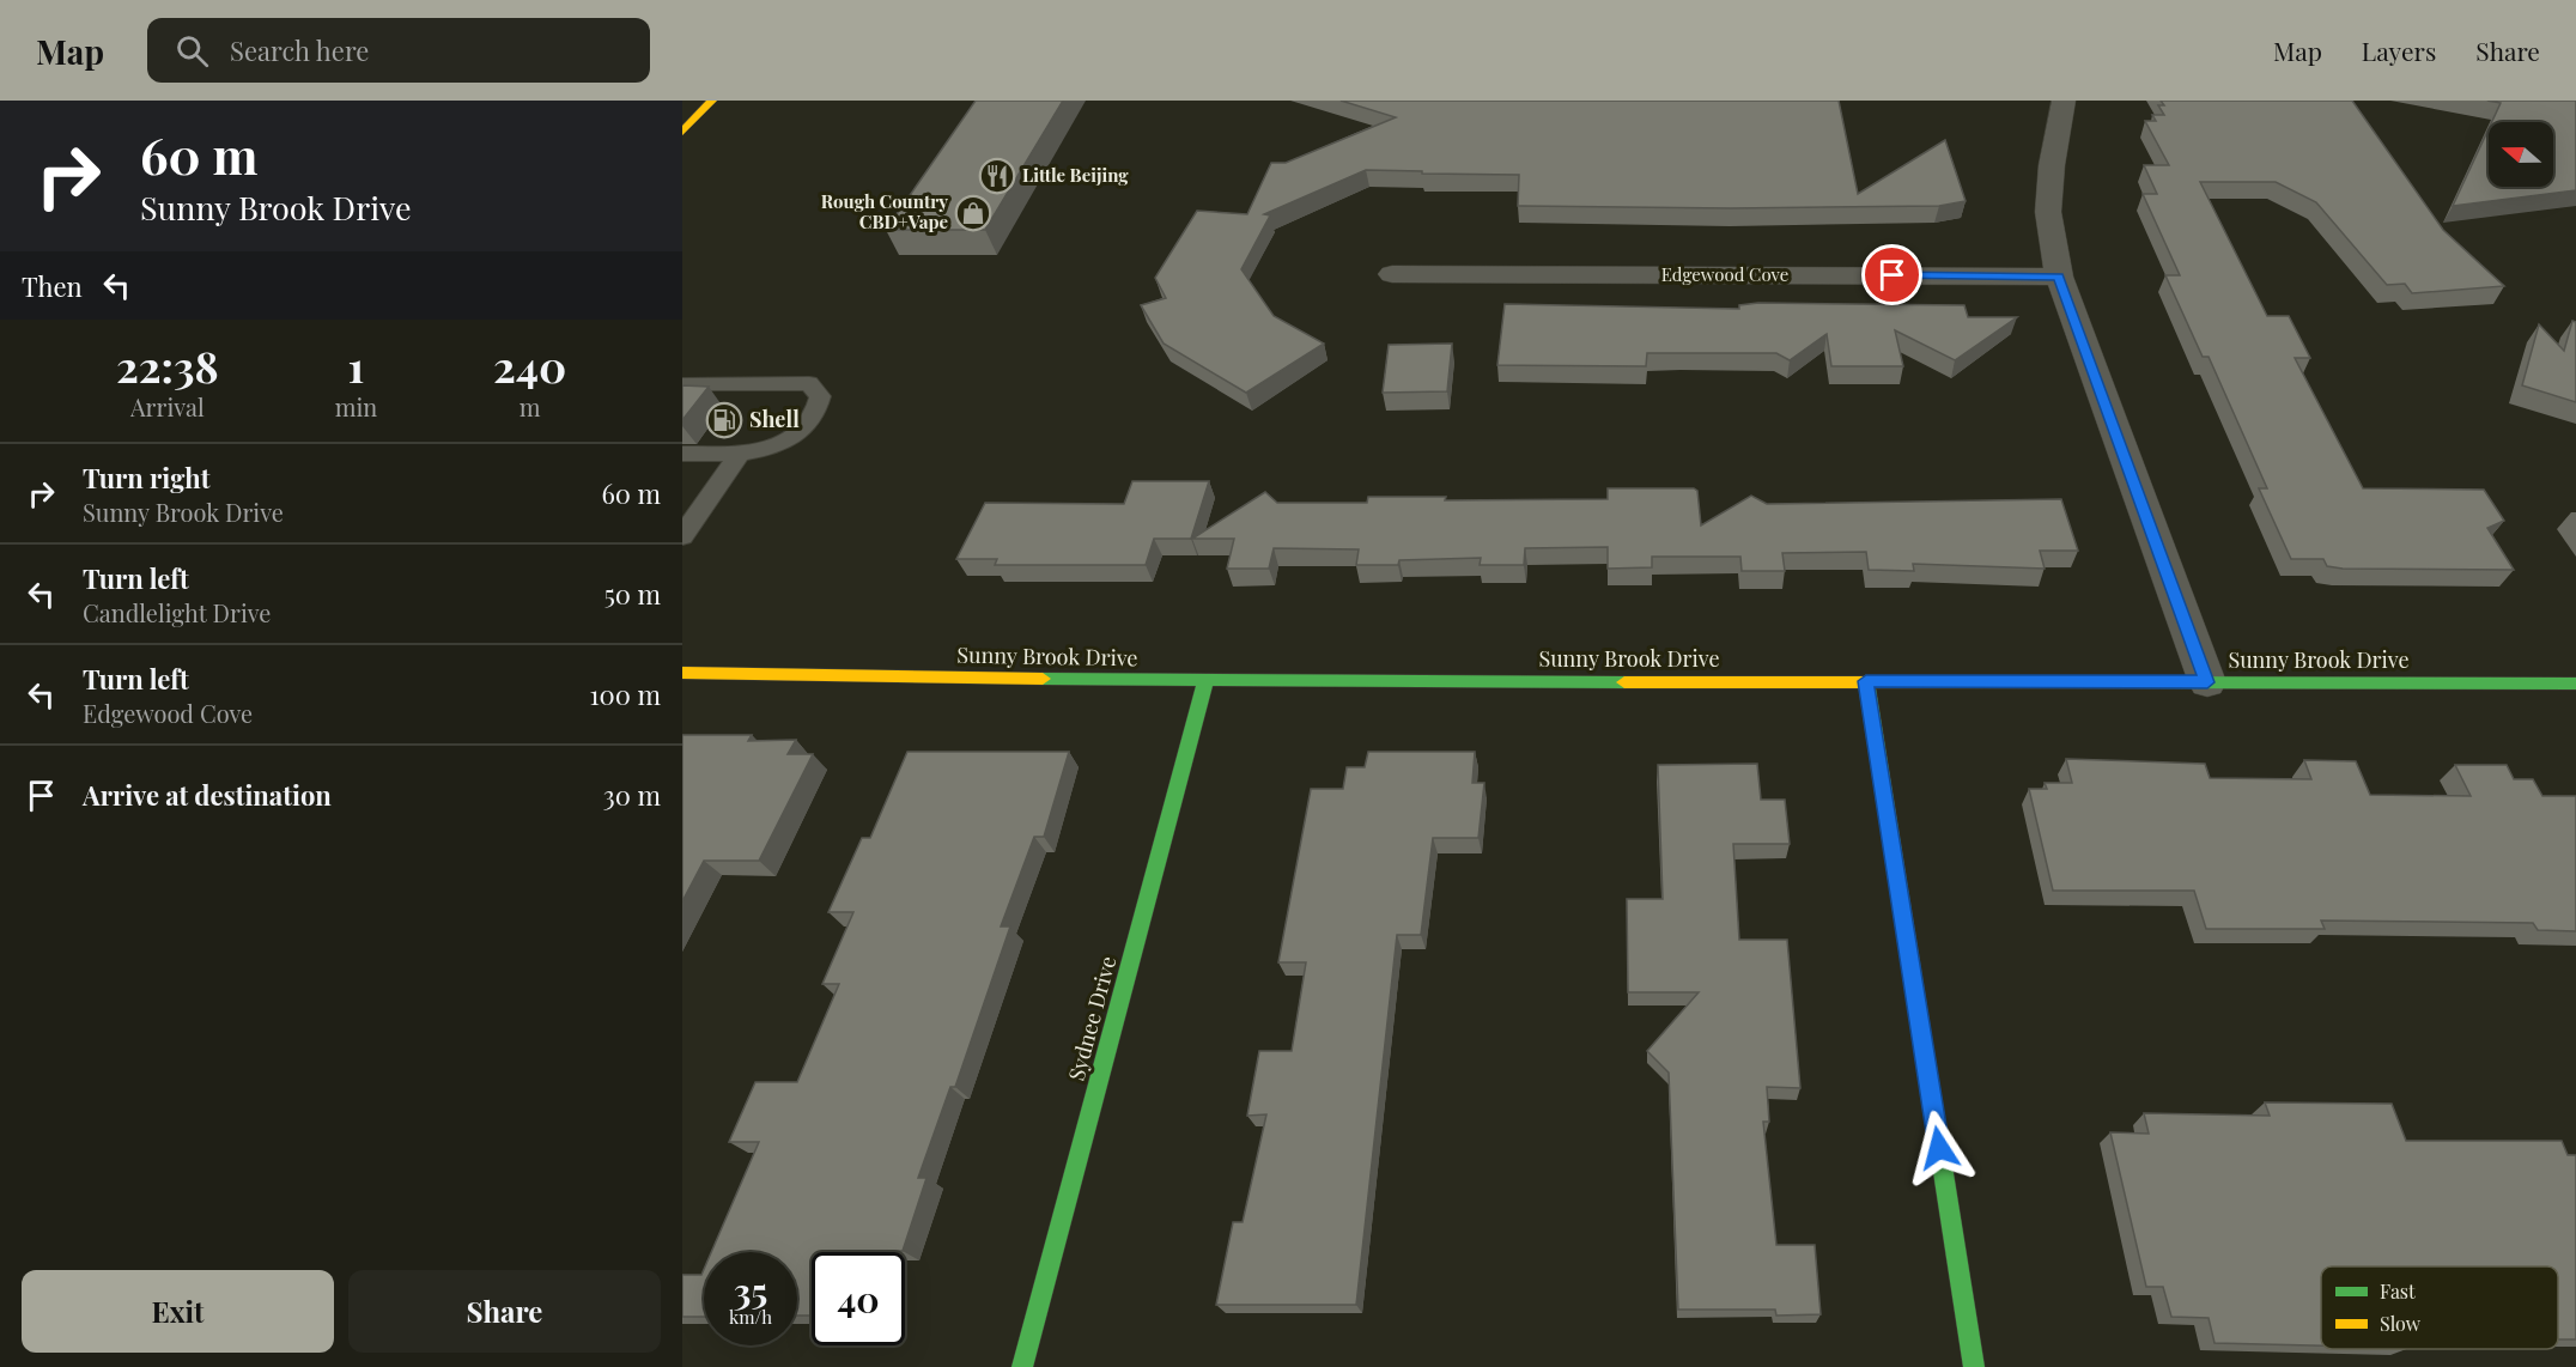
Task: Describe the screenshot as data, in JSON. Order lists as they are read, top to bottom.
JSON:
{
  "streets": {
    "street": ["Edgewood Cove", "Sunny Brook Drive", "Sydnee Drive"]
  },
  "crossings": [
    ["Sunny Brook Drive", "Sydnee Drive"]
  ],
  "places": {
    "restaurant": ["Little Beijing"],
    "shop": ["Rough Country CBD+Vape"],
    "fuel station": ["Shell"]
  },
  "legend": ["Fast", "Slow"],
  "north": "left",
  "page": {
    "header": "Map",
    "search": "Search here",
    "nav": ["Map", "Layers", "Share"],
    "turn": ["60 m", "Sunny Brook Drive"],
    "then": "Then",
    "eta": [
      "22:38",
      "Arrival",
      "1",
      "min",
      "240",
      "m"
    ],
    "list": [
      {
        "name": "Turn right",
        "note": "Sunny Brook Drive",
        "value": "60 m"
      },
      {
        "name": "Turn left",
        "note": "Candlelight Drive",
        "value": "50 m"
      },
      {
        "name": "Turn left",
        "note": "Edgewood Cove",
        "value": "100 m"
      },
      {
        "name": "Arrive at destination",
        "value": "30 m"
      }
    ],
    "speed": "35 km/h",
    "limit": "40",
    "buttons": ["Exit", "Share"]
  }
}
